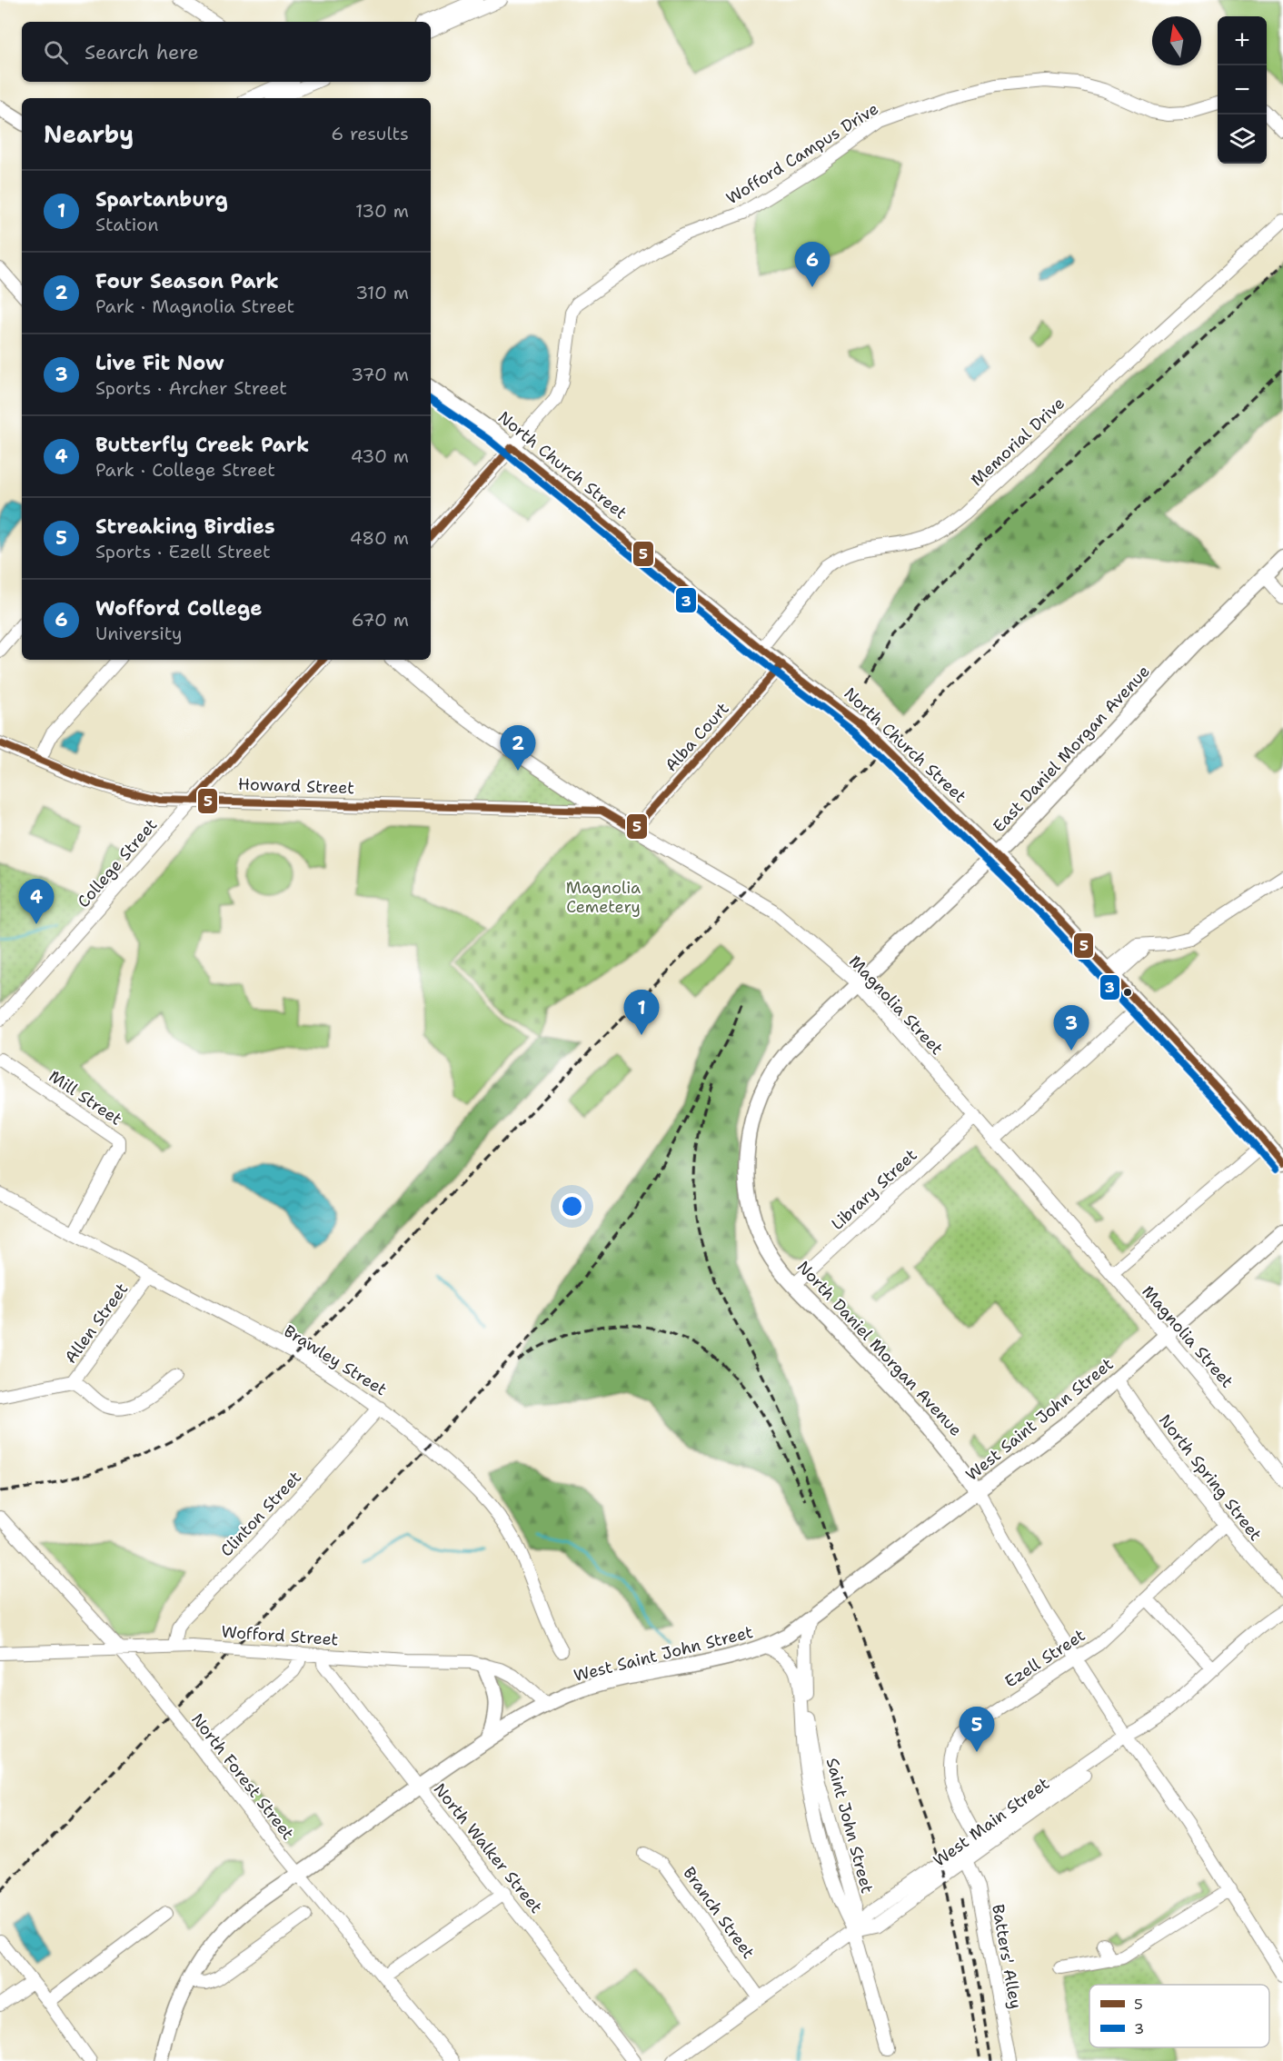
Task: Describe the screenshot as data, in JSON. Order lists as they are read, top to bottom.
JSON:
{
  "streets": {
    "main road": [
      "North Church Street",
      "East Daniel Morgan Avenue",
      "North Daniel Morgan Avenue",
      "West Saint John Street"
    ],
    "street": [
      "Wofford Campus Drive",
      "Memorial Drive",
      "Alba Court",
      "Howard Street",
      "College Street",
      "Magnolia Street",
      "Mill Street",
      "Library Street",
      "Allen Street",
      "Brawley Street",
      "North Spring Street",
      "Clinton Street",
      "Wofford Street",
      "Ezell Street",
      "North Forest Street",
      "West Main Street",
      "Saint John Street",
      "North Walker Street",
      "Branch Street",
      "Batters' Alley"
    ]
  },
  "crossings": [
    ["Wofford Campus Drive", "North Church Street"],
    ["Memorial Drive", "North Church Street"],
    ["North Church Street", "Alba Court"],
    ["North Church Street", "East Daniel Morgan Avenue"],
    ["Alba Court", "Magnolia Street"],
    ["East Daniel Morgan Avenue", "Magnolia Street"],
    ["East Daniel Morgan Avenue", "North Daniel Morgan Avenue"],
    ["Howard Street", "College Street"],
    ["Howard Street", "Magnolia Street"],
    ["Magnolia Street", "Library Street"],
    ["Magnolia Street", "North Daniel Morgan Avenue"],
    ["Magnolia Street", "West Saint John Street"],
    ["Mill Street", "Brawley Street"],
    ["Library Street", "North Daniel Morgan Avenue"],
    ["Allen Street", "Brawley Street"],
    ["North Daniel Morgan Avenue", "West Saint John Street"],
    ["North Daniel Morgan Avenue", "Ezell Street"],
    ["North Daniel Morgan Avenue", "West Main Street"],
    ["Brawley Street", "Clinton Street"],
    ["West Saint John Street", "North Spring Street"],
    ["West Saint John Street", "Wofford Street"],
    ["West Saint John Street", "North Forest Street"],
    ["West Saint John Street", "Saint John Street"],
    ["West Saint John Street", "North Walker Street"],
    ["North Spring Street", "Ezell Street"],
    ["Clinton Street", "Wofford Street"],
    ["Wofford Street", "North Forest Street"],
    ["Wofford Street", "North Walker Street"],
    ["Ezell Street", "West Main Street"],
    ["West Main Street", "Saint John Street"],
    ["West Main Street", "Branch Street"],
    ["West Main Street", "Batters' Alley"]
  ],
  "parks": ["Magnolia Cemetery"],
  "lines": ["transit line 3", "transit line 5"],
  "legend": ["5", "3"],
  "north": "top",
  "page": {
    "map_buttons": ["+", "−"],
    "search": "Search here",
    "heading": ["Nearby", "6 results"],
    "list": [
      {
        "mark": "1",
        "name": "Spartanburg",
        "note": "Station",
        "value": "130 m"
      },
      {
        "mark": "2",
        "name": "Four Season Park",
        "note": "Park · Magnolia Street",
        "value": "310 m"
      },
      {
        "mark": "3",
        "name": "Live Fit Now",
        "note": "Sports · Archer Street",
        "value": "370 m"
      },
      {
        "mark": "4",
        "name": "Butterfly Creek Park",
        "note": "Park · College Street",
        "value": "430 m"
      },
      {
        "mark": "5",
        "name": "Streaking Birdies",
        "note": "Sports · Ezell Street",
        "value": "480 m"
      },
      {
        "mark": "6",
        "name": "Wofford College",
        "note": "University",
        "value": "670 m"
      }
    ],
    "pins": [
      "6",
      "2",
      "4",
      "1",
      "3",
      "5"
    ]
  }
}
